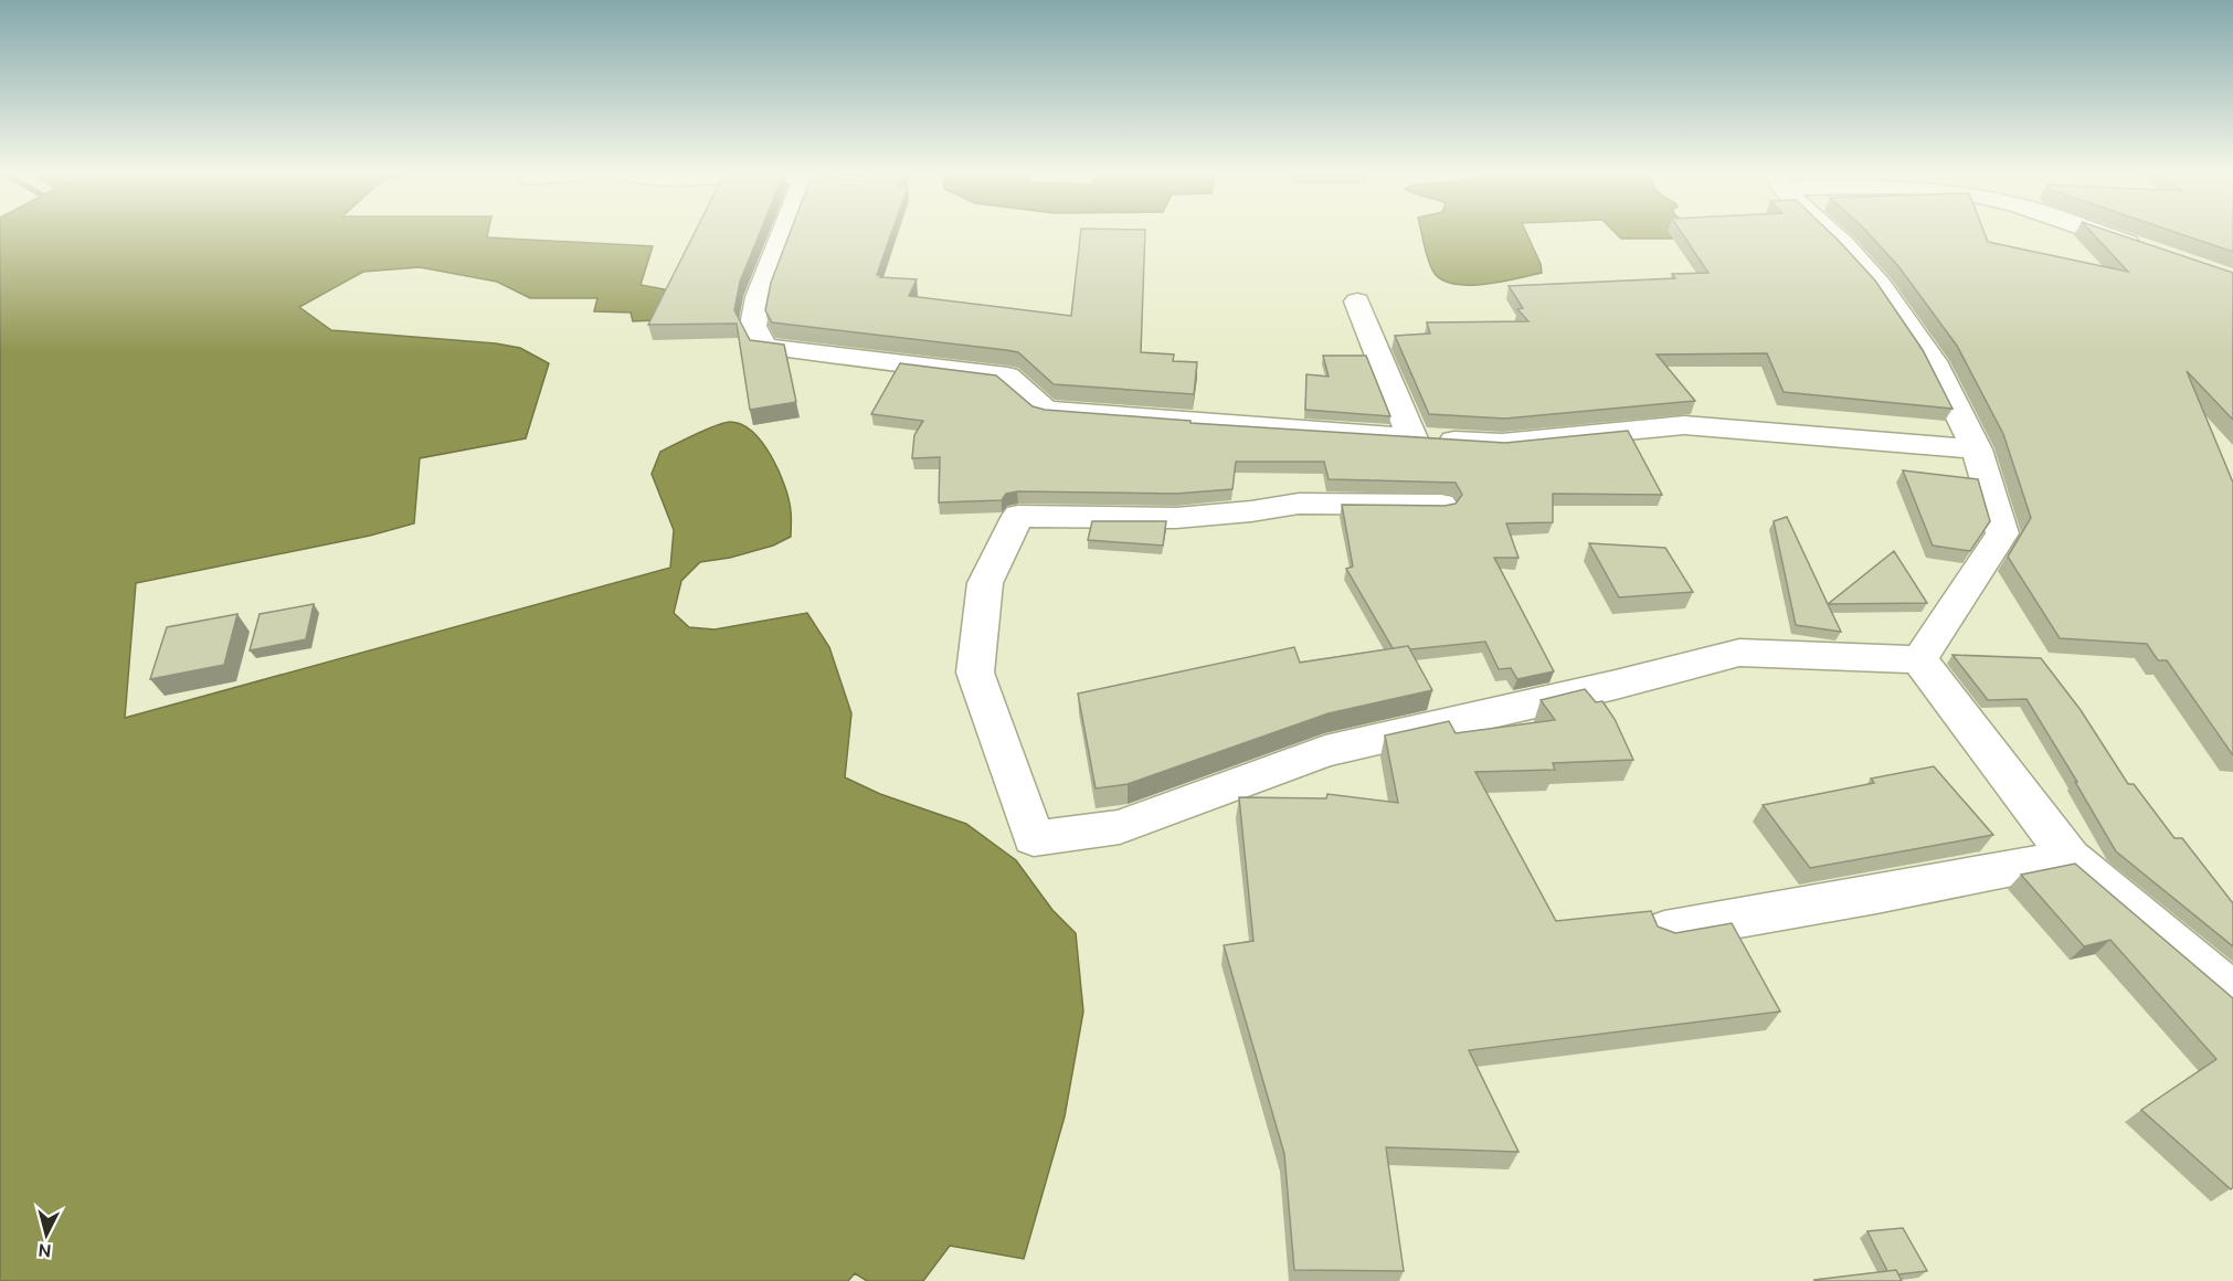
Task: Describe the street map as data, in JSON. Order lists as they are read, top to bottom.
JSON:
{
  "north": "bottom"
}
